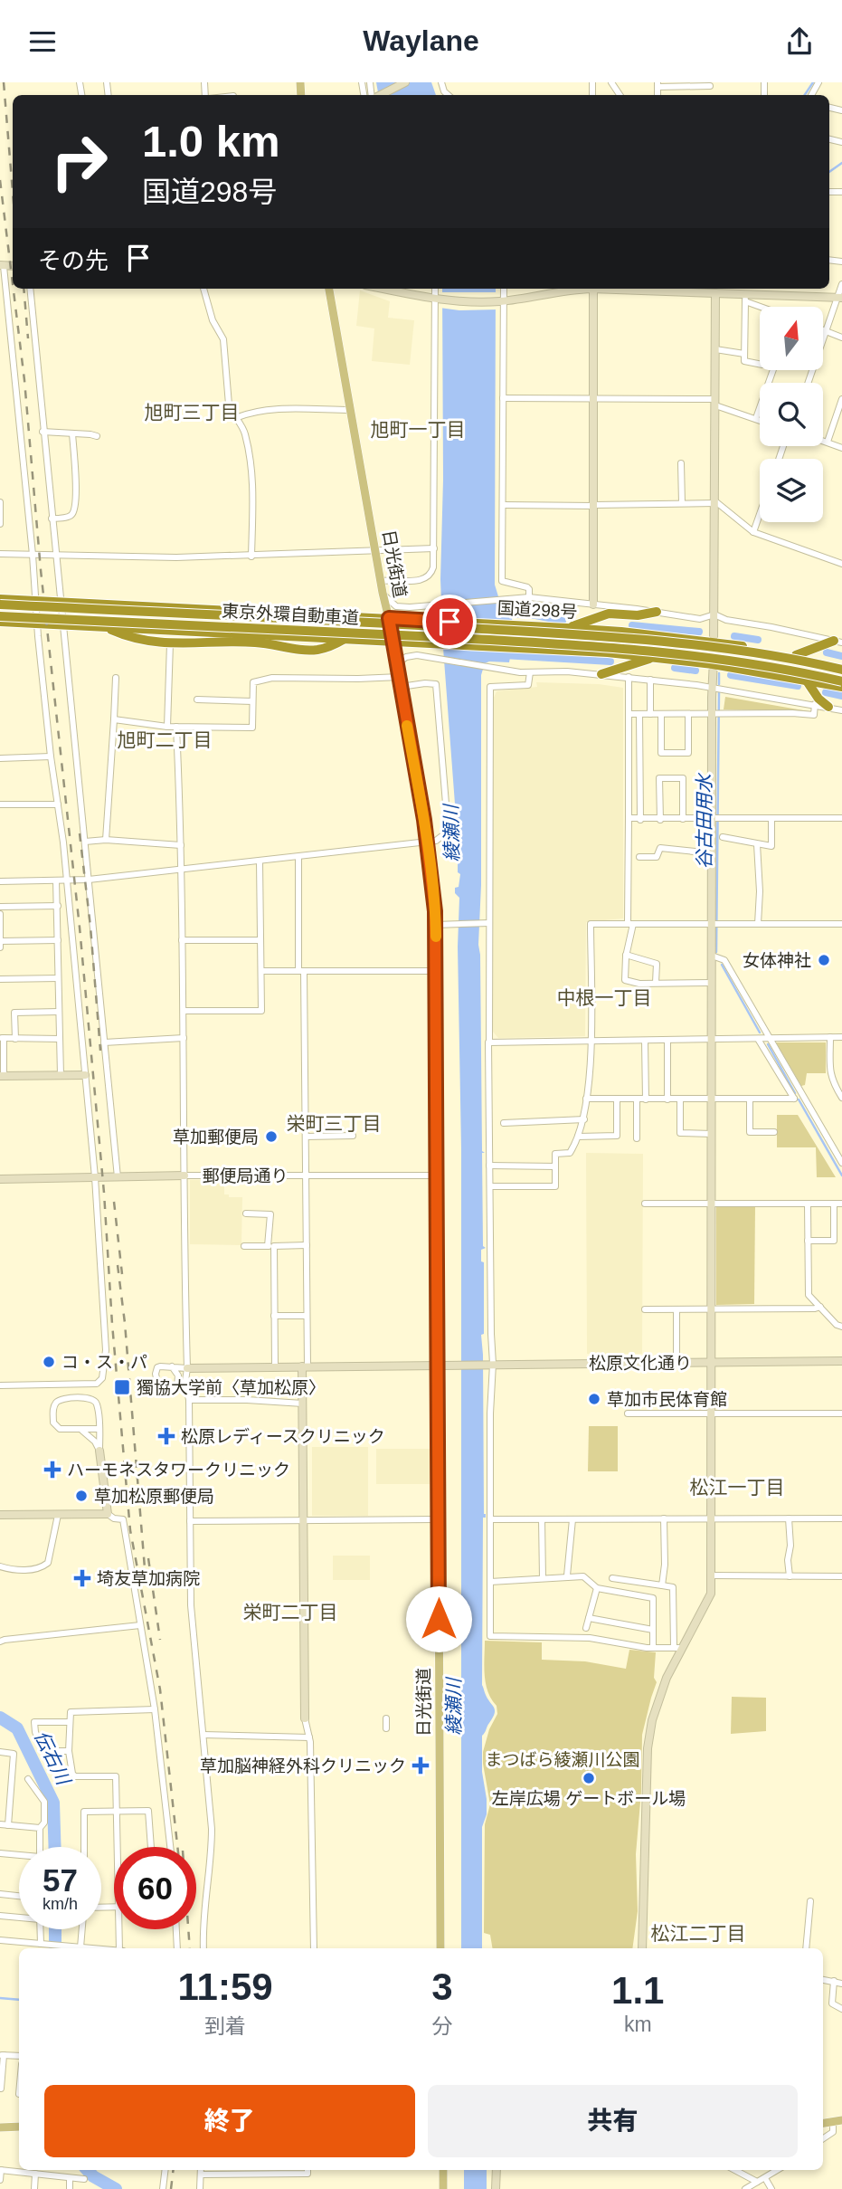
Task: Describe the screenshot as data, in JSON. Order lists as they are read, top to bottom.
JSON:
{
  "streets": {
    "highway": ["国道298号", "東京外環自動車道"],
    "main road": ["日光街道"],
    "street": ["郵便局通り", "松原文化通り"]
  },
  "crossings": [
    ["日光街道", "国道298号"],
    ["日光街道", "郵便局通り"],
    ["日光街道", "松原文化通り"],
    ["国道298号", "東京外環自動車道"]
  ],
  "districts": [
    "旭町三丁目",
    "旭町一丁目",
    "旭町二丁目",
    "中根一丁目",
    "栄町三丁目",
    "松江一丁目",
    "栄町二丁目",
    "松江二丁目"
  ],
  "water": ["谷古田用水", "綾瀬川", "伝右川"],
  "parks": ["まつばら綾瀬川公園"],
  "places": {
    "other": [
      "女体神社",
      "草加郵便局",
      "コ・ス・パ",
      "草加市民体育館",
      "草加松原郵便局",
      "左岸広場 ゲートボール場"
    ],
    "transit": ["獨協大学前〈草加松原〉"],
    "health": [
      "松原レディースクリニック",
      "ハーモネスタワークリニック",
      "埼友草加病院",
      "草加脳神経外科クリニック"
    ]
  },
  "north": "top",
  "page": {
    "header": "Waylane",
    "turn": ["1.0 km", "国道298号"],
    "then": "その先",
    "speed": "57 km/h",
    "limit": "60",
    "eta": [
      "11:59",
      "到着",
      "3",
      "分",
      "1.1",
      "km"
    ],
    "buttons": ["終了", "共有"]
  }
}
